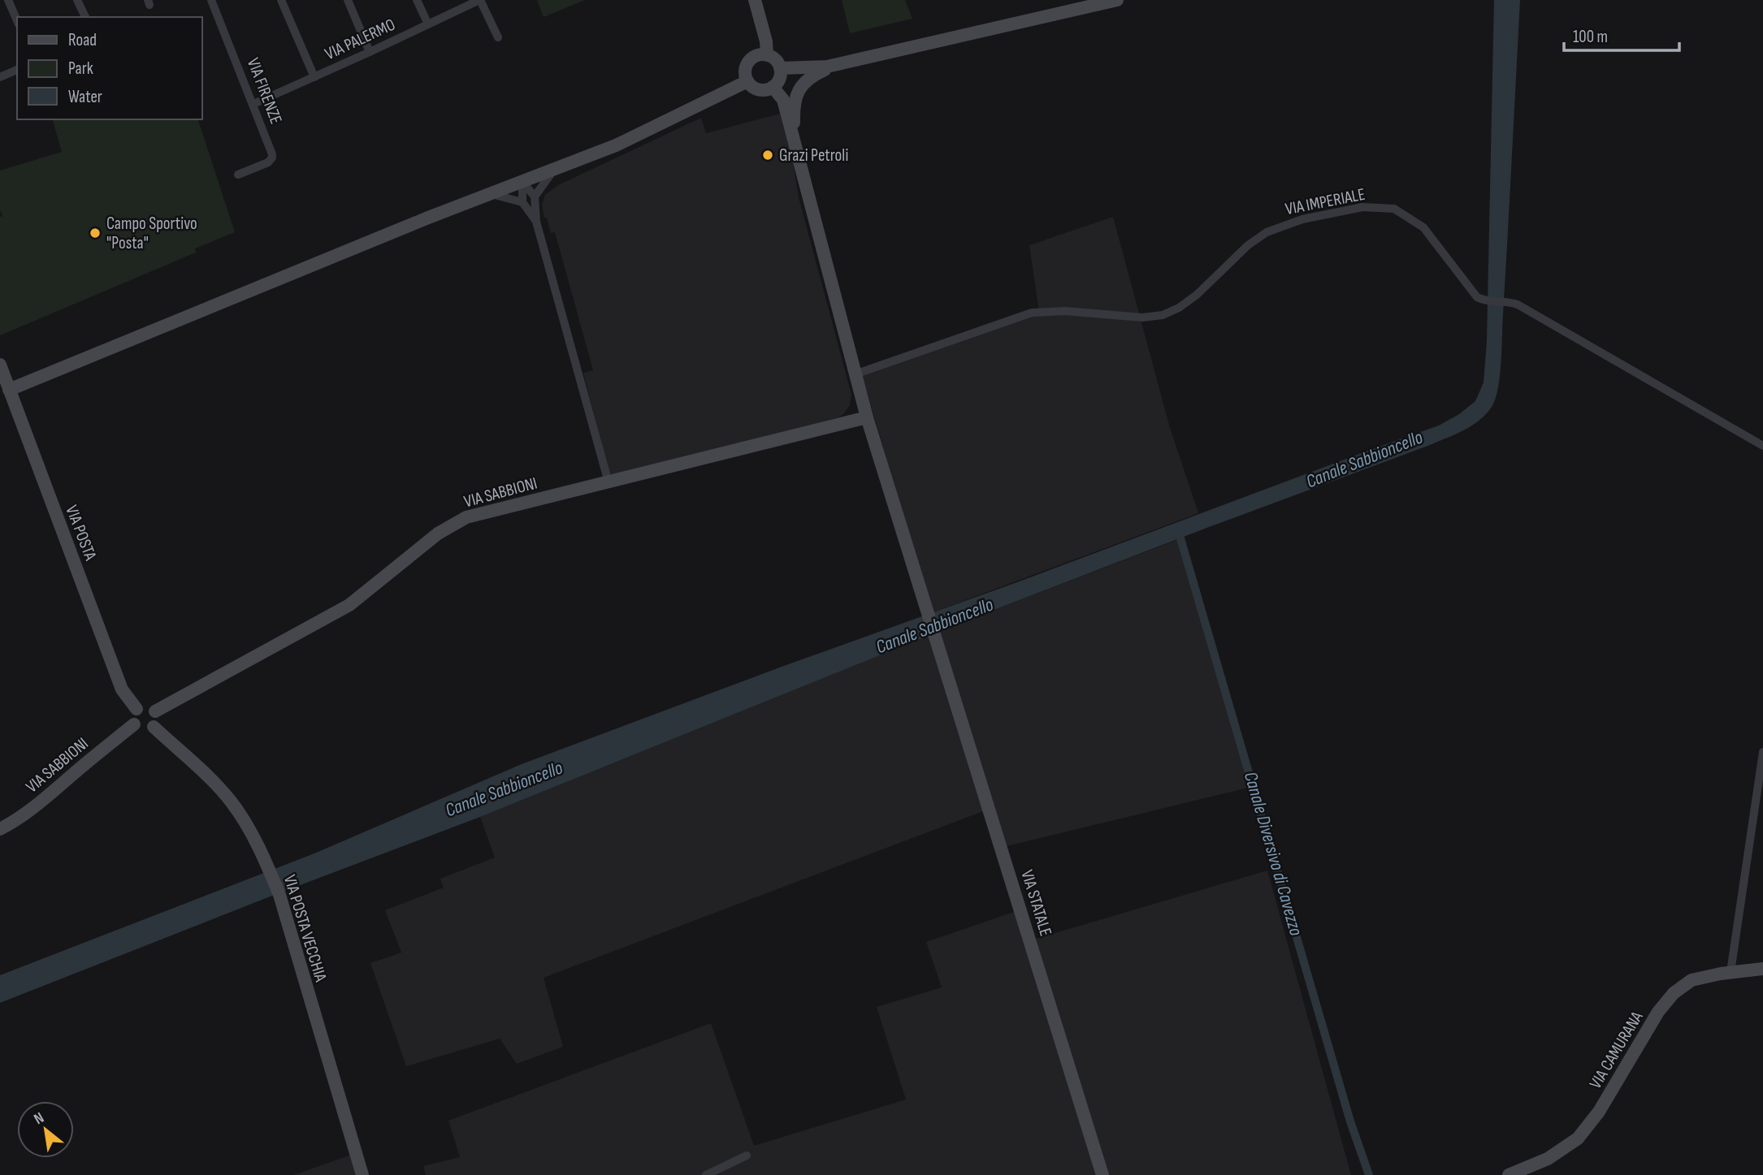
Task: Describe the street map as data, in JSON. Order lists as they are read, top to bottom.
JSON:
{
  "streets": {
    "street": [
      "VIA PALERMO",
      "VIA FIRENZE",
      "VIA IMPERIALE",
      "VIA SABBIONI",
      "VIA POSTA",
      "VIA STATALE",
      "VIA POSTA VECCHIA",
      "VIA CAMURANA"
    ]
  },
  "crossings": [
    ["VIA PALERMO", "VIA FIRENZE"],
    ["VIA IMPERIALE", "VIA STATALE"],
    ["VIA SABBIONI", "VIA POSTA"],
    ["VIA SABBIONI", "VIA STATALE"],
    ["VIA SABBIONI", "VIA POSTA VECCHIA"],
    ["VIA POSTA", "VIA POSTA VECCHIA"]
  ],
  "water": ["Canale Sabbioncello", "Canale Diversivo di Cavezzo"],
  "places": ["Grazi Petroli", "Campo Sportivo \"Posta\""],
  "legend": ["Road", "Park", "Water"],
  "scale_bar": "100 m",
  "north": "top left"
}
